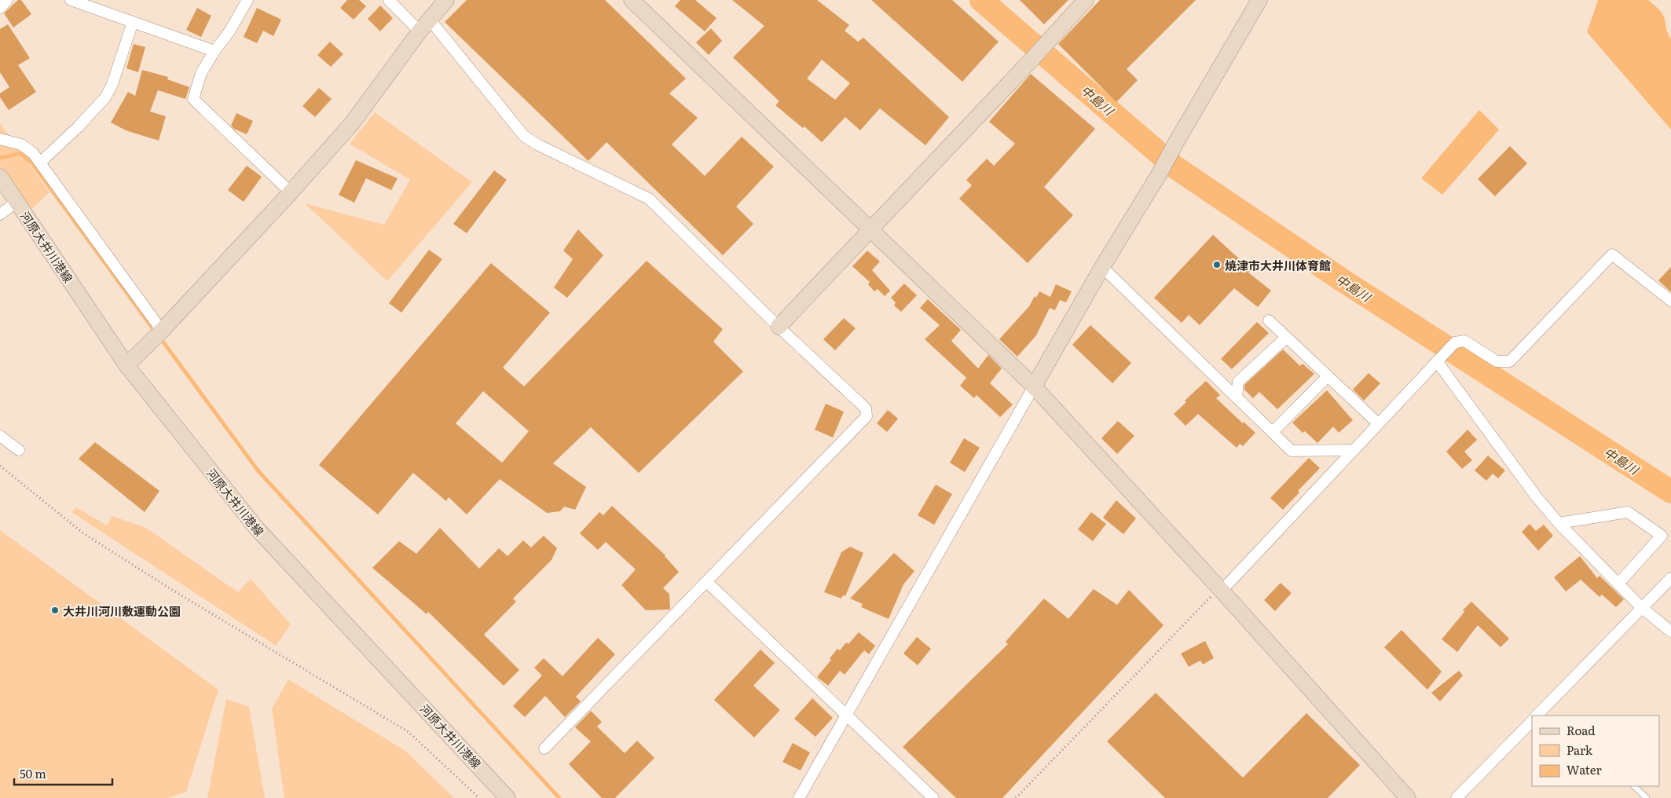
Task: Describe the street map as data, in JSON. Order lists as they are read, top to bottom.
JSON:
{
  "streets": {
    "street": ["河原大井川港線"]
  },
  "water": ["中島川"],
  "places": ["焼津市大井川体育館", "大井川河川敷運動公園"],
  "legend": ["Road", "Park", "Water"],
  "scale_bar": "50 m"
}
